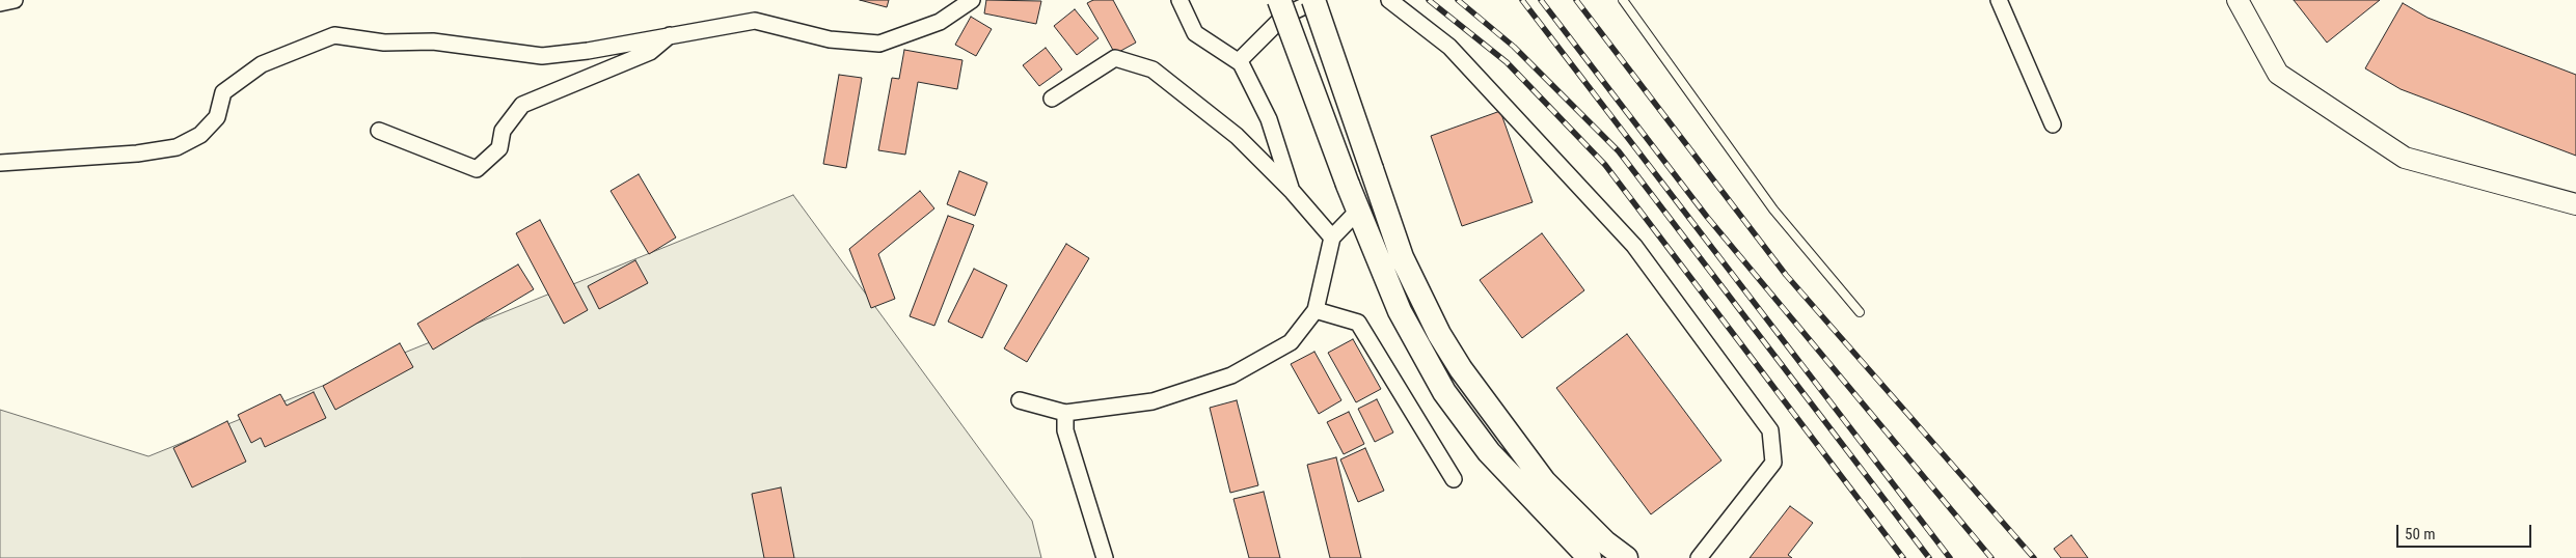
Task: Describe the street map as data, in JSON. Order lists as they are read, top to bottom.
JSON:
{
  "scale_bar": "50 m"
}
